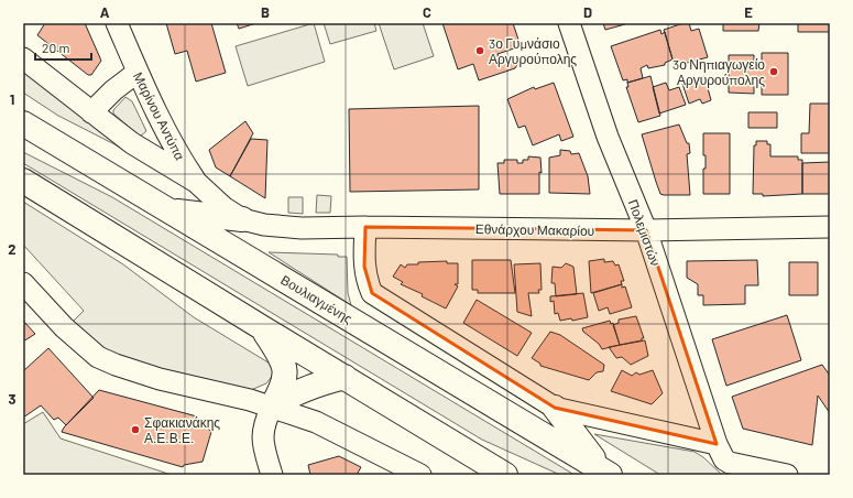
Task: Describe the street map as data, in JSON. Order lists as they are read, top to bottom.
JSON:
{
  "streets": {
    "main road": ["Βουλιαγμένης"],
    "street": ["Μαρίνου Αντύπα", "Εθνάρχου Μακαρίου", "Πολεμιστών"]
  },
  "crossings": [
    ["Εθνάρχου Μακαρίου", "Πολεμιστών"]
  ],
  "places": ["3ο Γυμνάσιο Αργυρούπολης", "3ο Νηπιαγωγείο Αργυρούπολης", "Σφακιανάκης Α.Ε.Β.Ε."],
  "scale_bar": "20 m",
  "grid": {
    "columns": [
      "A",
      "B",
      "C",
      "D",
      "E"
    ],
    "rows": ["1", "2", "3"]
  }
}
